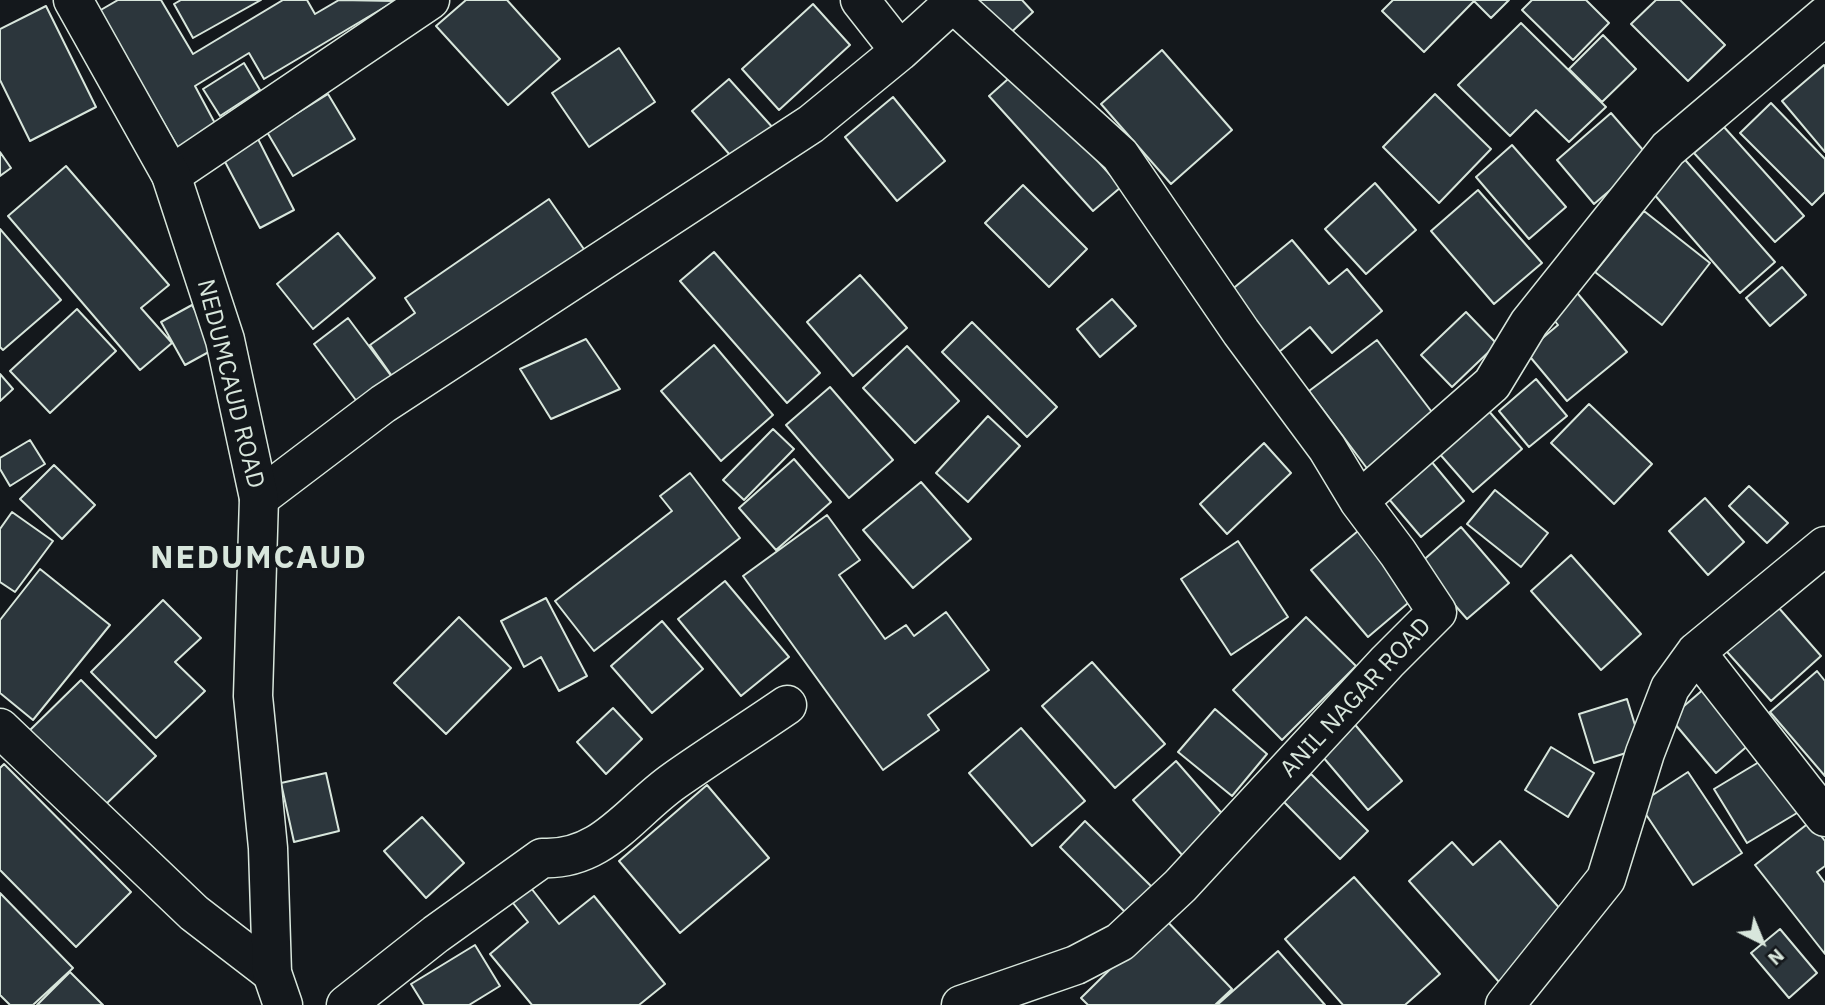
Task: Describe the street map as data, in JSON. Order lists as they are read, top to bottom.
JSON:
{
  "streets": {
    "street": ["NEDUMCAUD ROAD", "ANIL NAGAR ROAD"]
  },
  "districts": ["NEDUMCAUD"],
  "north": "bottom right"
}
